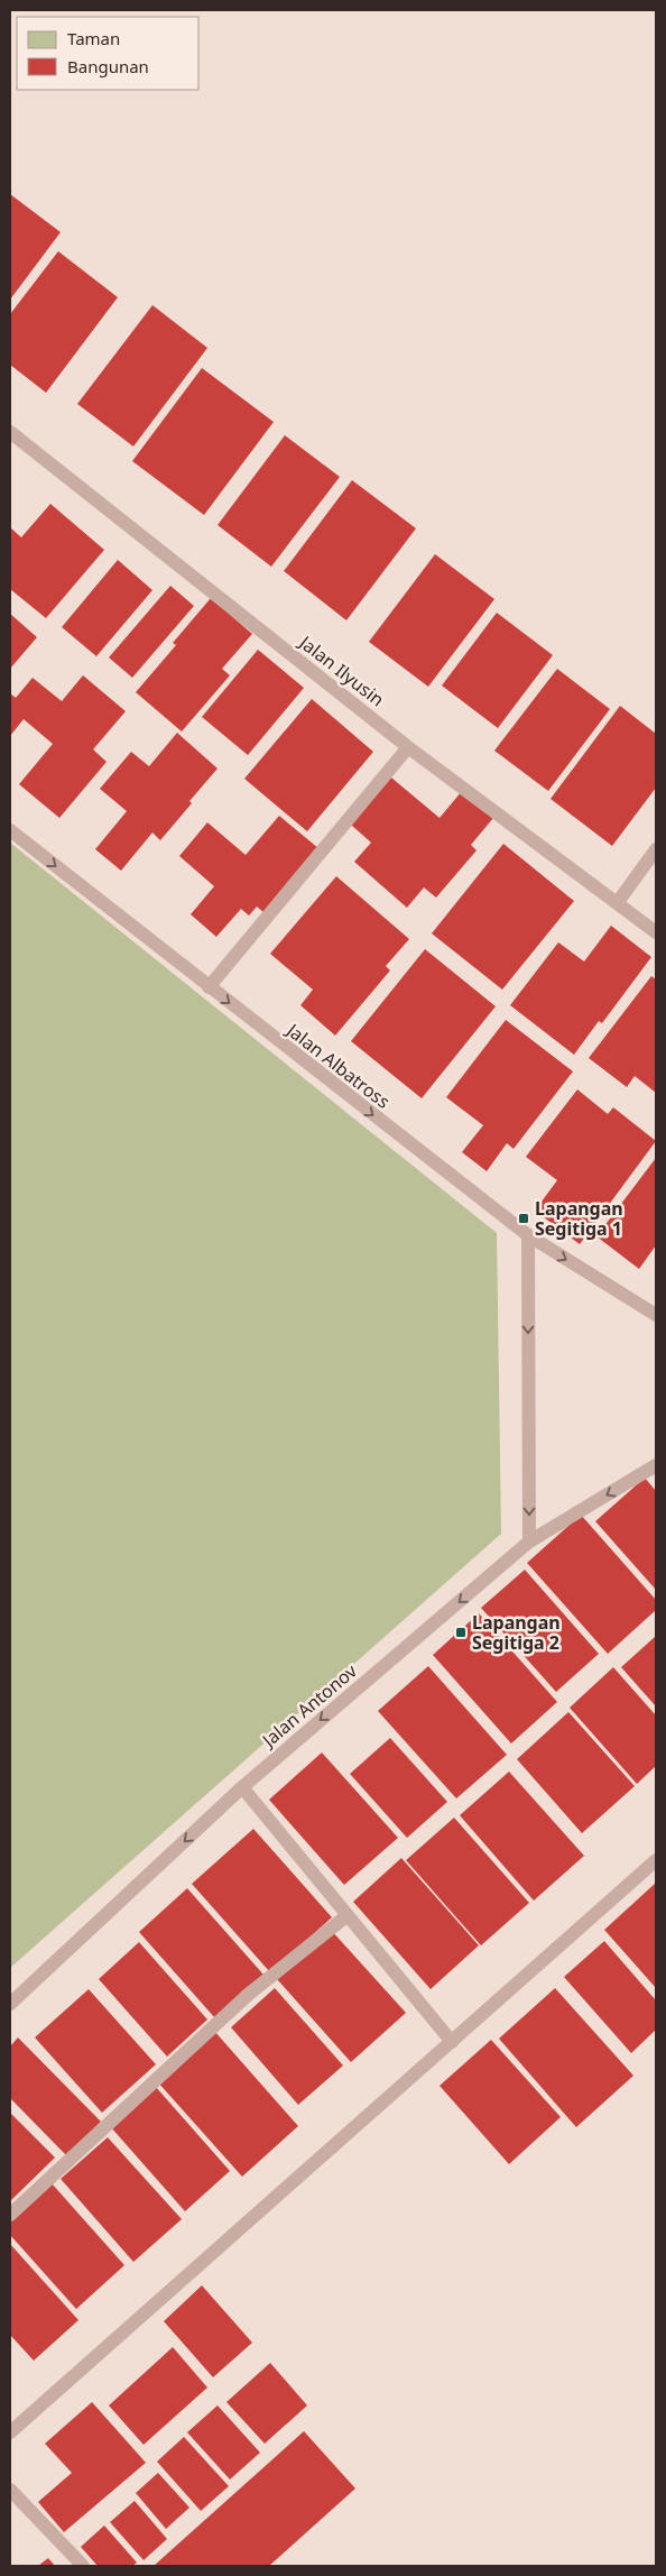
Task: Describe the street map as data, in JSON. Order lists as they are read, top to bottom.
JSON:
{
  "streets": {
    "lane": ["Jalan Ilyusin", "Jalan Albatross", "Jalan Antonov"]
  },
  "one_way": ["Jalan Albatross", "Jalan Antonov"],
  "places": {
    "transit": ["Lapangan Segitiga 1", "Lapangan Segitiga 2"]
  },
  "legend": ["Taman", "Bangunan"]
}
